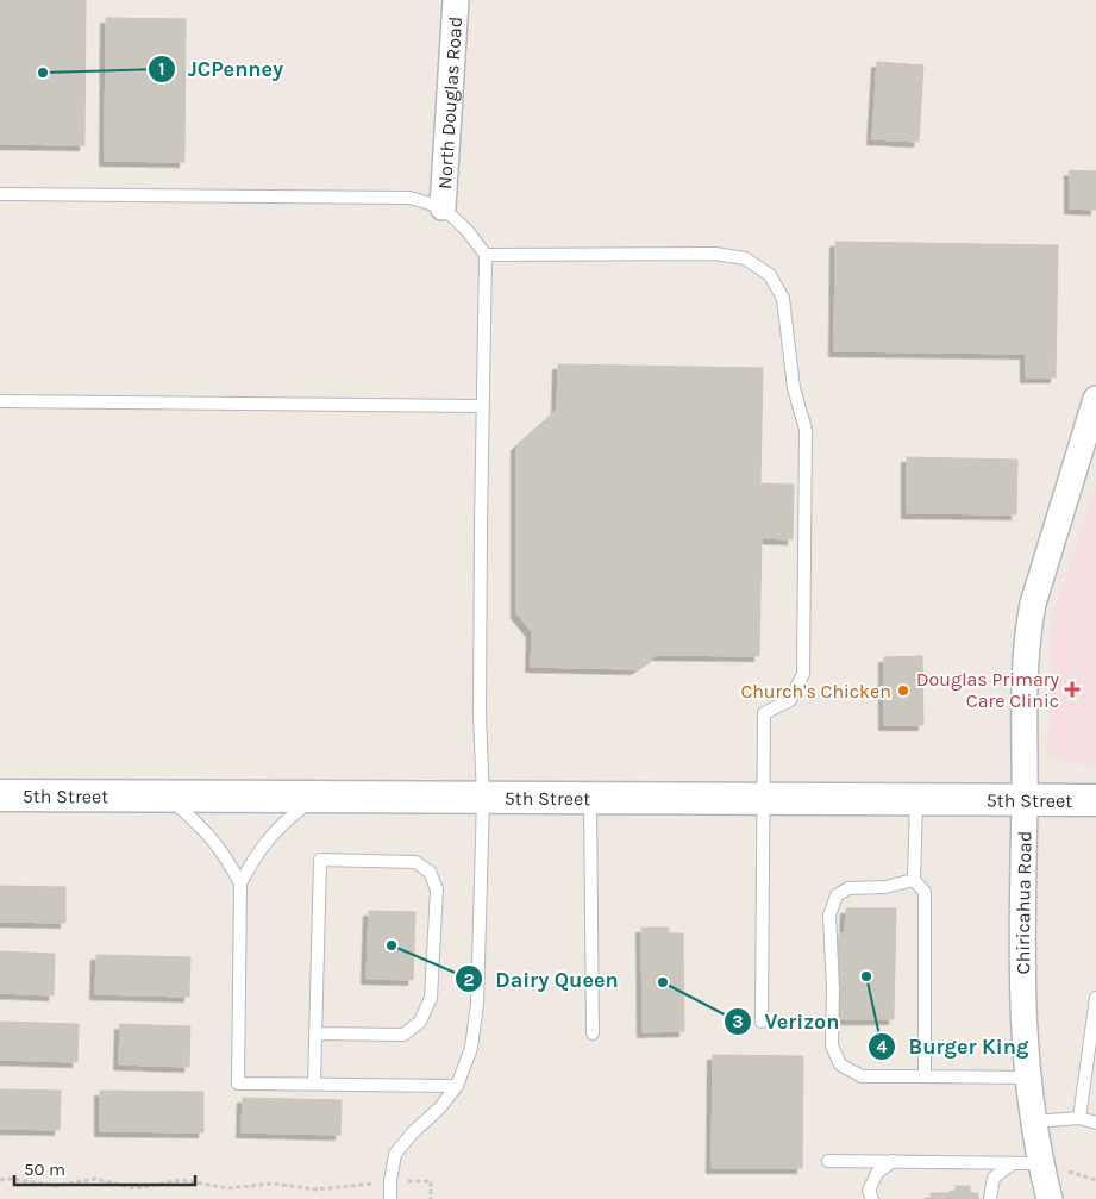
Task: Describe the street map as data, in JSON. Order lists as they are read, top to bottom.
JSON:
{
  "streets": {
    "street": ["North Douglas Road", "5th Street", "Chiricahua Road"]
  },
  "crossings": [
    ["5th Street", "Chiricahua Road"]
  ],
  "places": {
    "other": [
      "JCPenney",
      "Church's Chicken",
      "Dairy Queen",
      "Burger King",
      "Verizon"
    ],
    "health": ["Douglas Primary Care Clinic"]
  },
  "scale_bar": "50 m"
}
